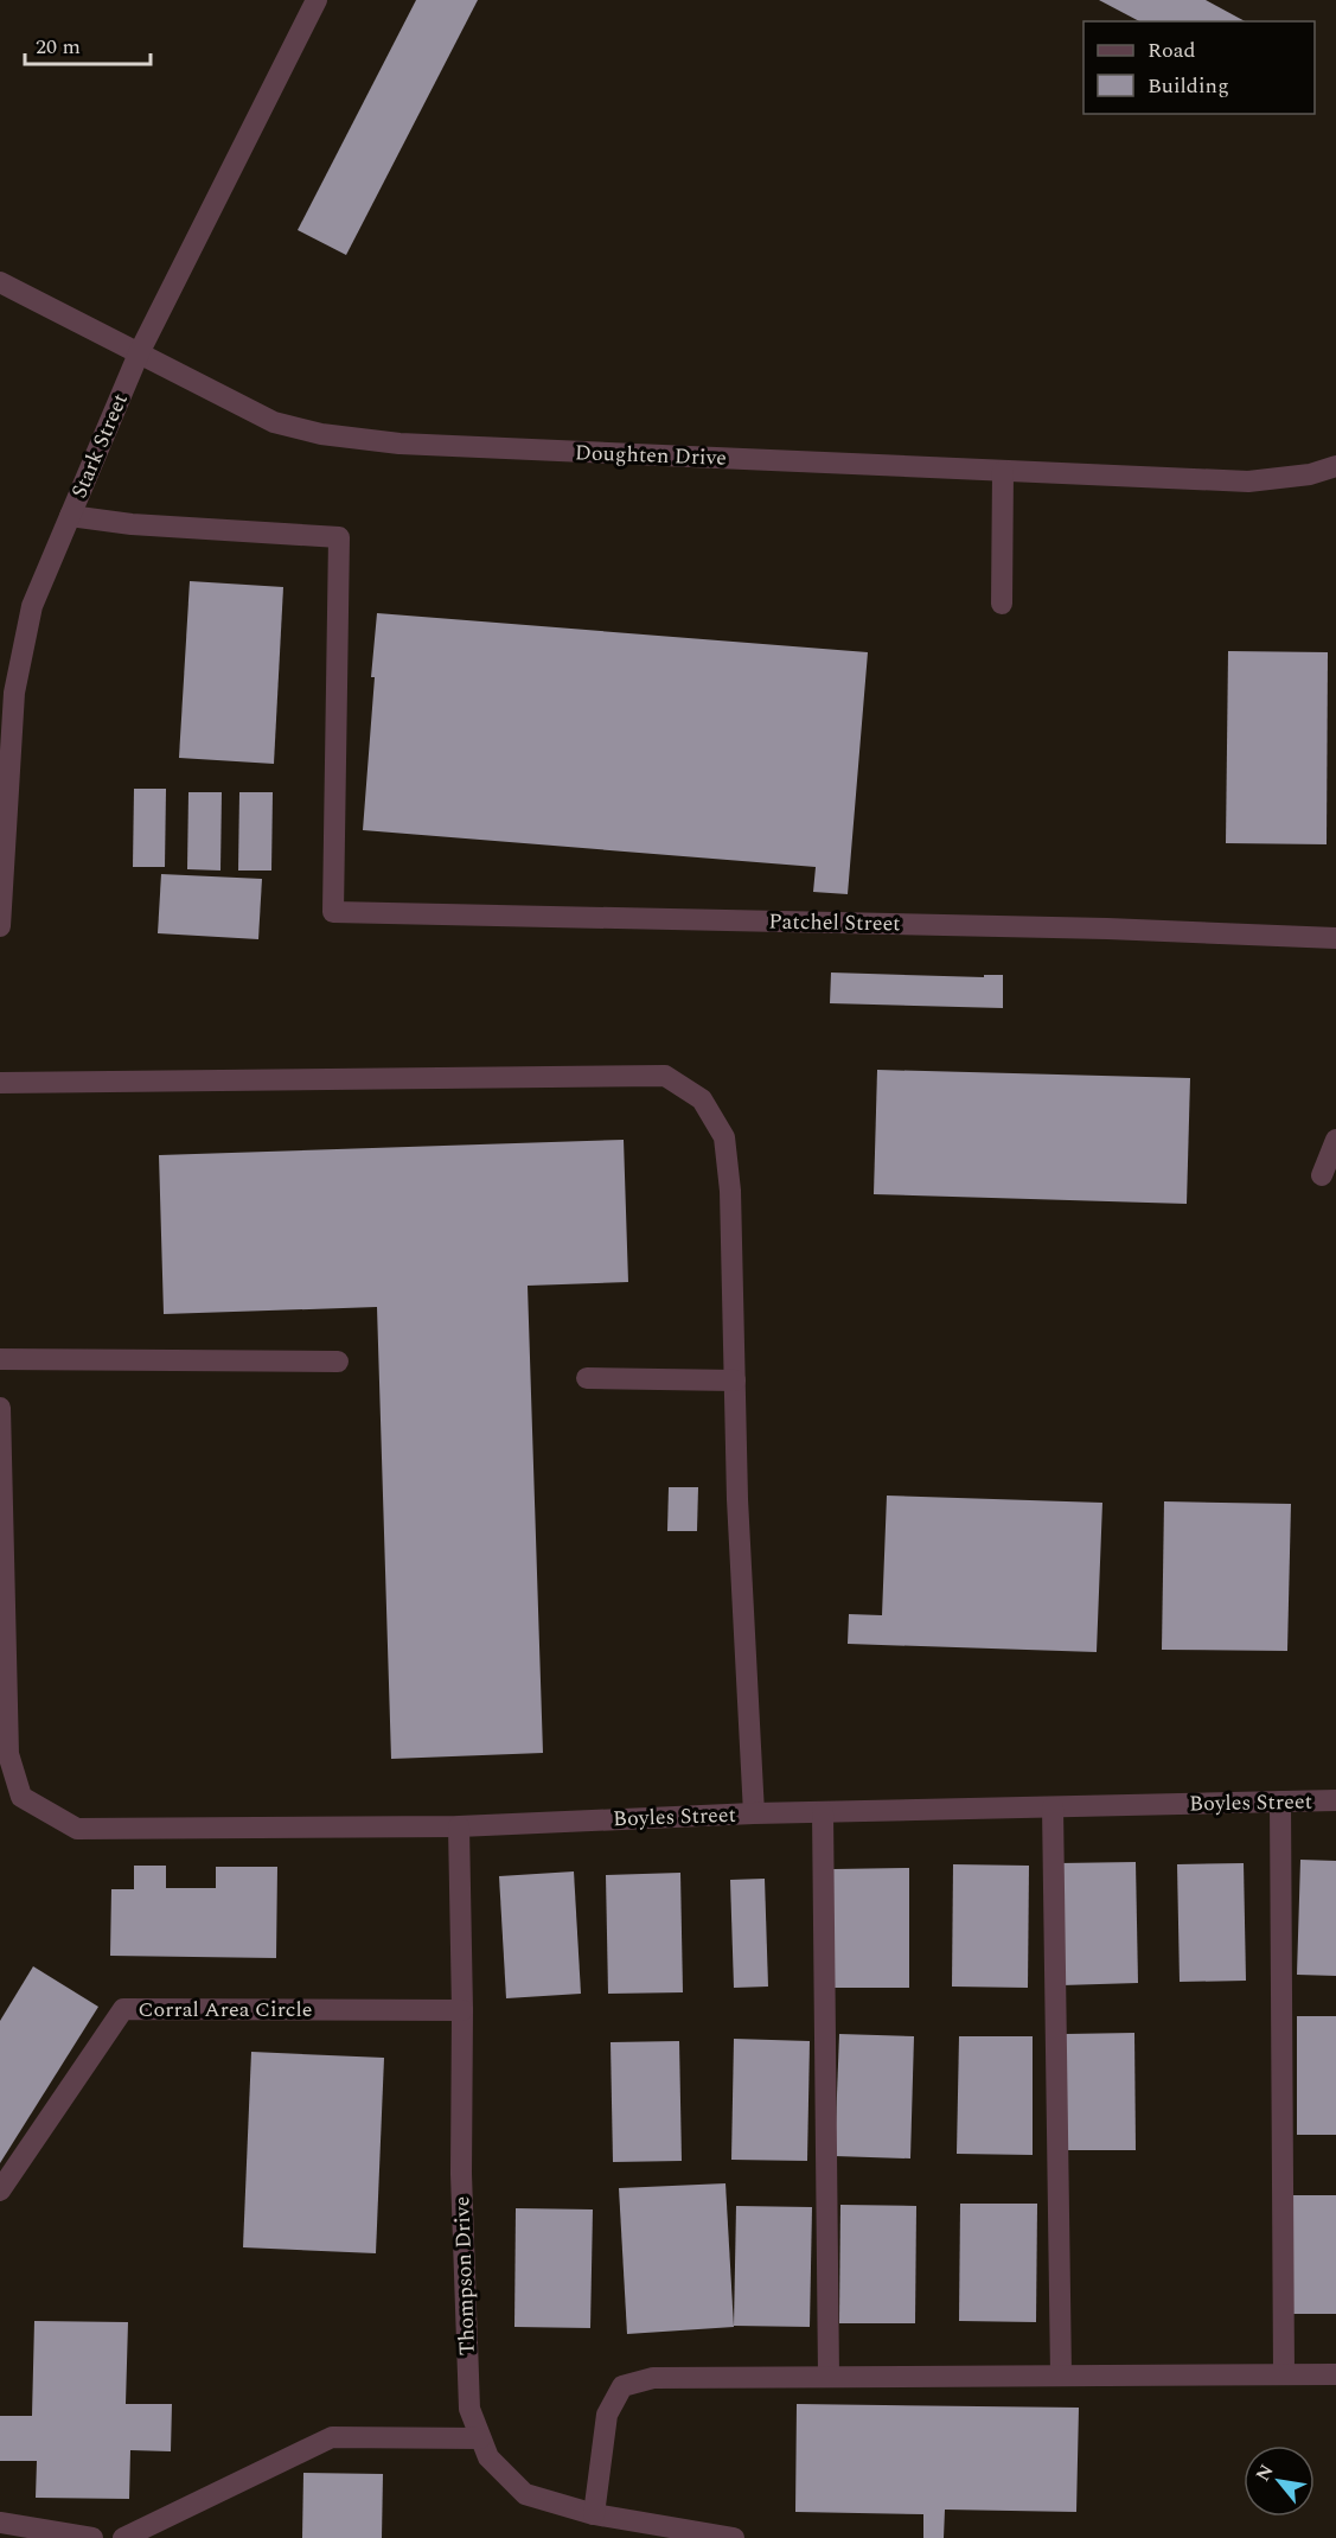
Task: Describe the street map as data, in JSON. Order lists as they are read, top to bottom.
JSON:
{
  "streets": {
    "street": [
      "Stark Street",
      "Doughten Drive",
      "Patchel Street",
      "Boyles Street",
      "Corral Area Circle",
      "Thompson Drive"
    ]
  },
  "crossings": [
    ["Stark Street", "Doughten Drive"],
    ["Stark Street", "Patchel Street"],
    ["Boyles Street", "Thompson Drive"],
    ["Corral Area Circle", "Thompson Drive"]
  ],
  "legend": ["Road", "Building"],
  "scale_bar": "20 m",
  "north": "top left"
}
